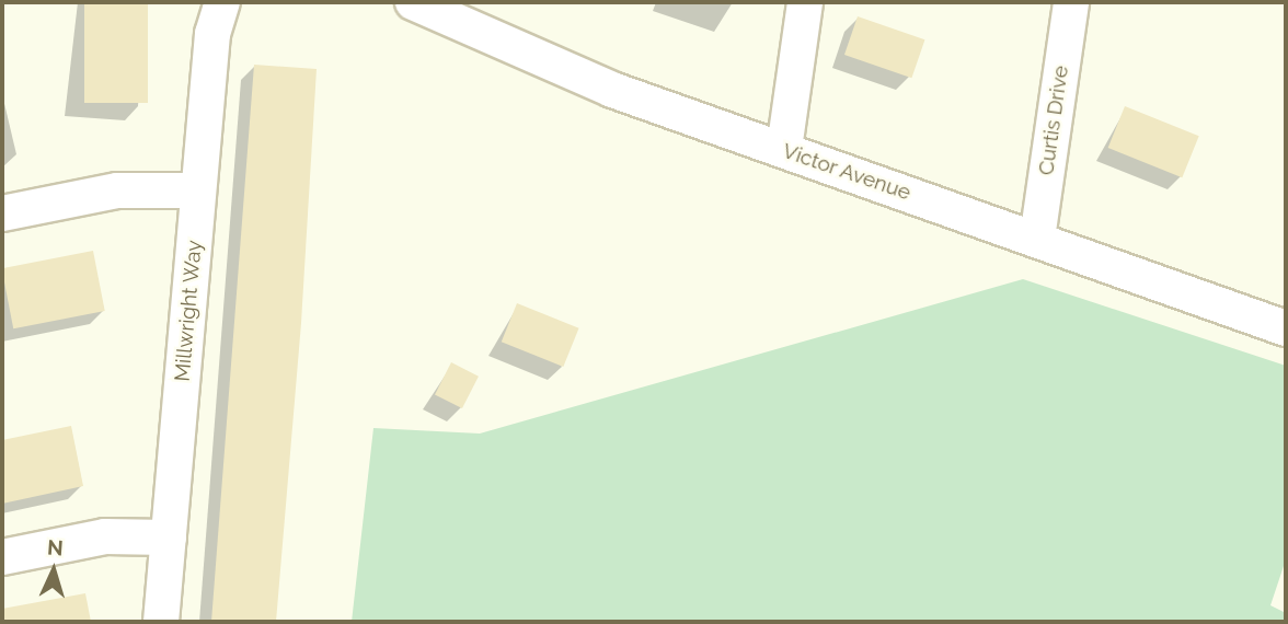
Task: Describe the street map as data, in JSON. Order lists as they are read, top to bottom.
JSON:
{
  "streets": {
    "street": ["Curtis Drive", "Victor Avenue", "Millwright Way"]
  },
  "crossings": [
    ["Curtis Drive", "Victor Avenue"]
  ],
  "north": "top"
}
